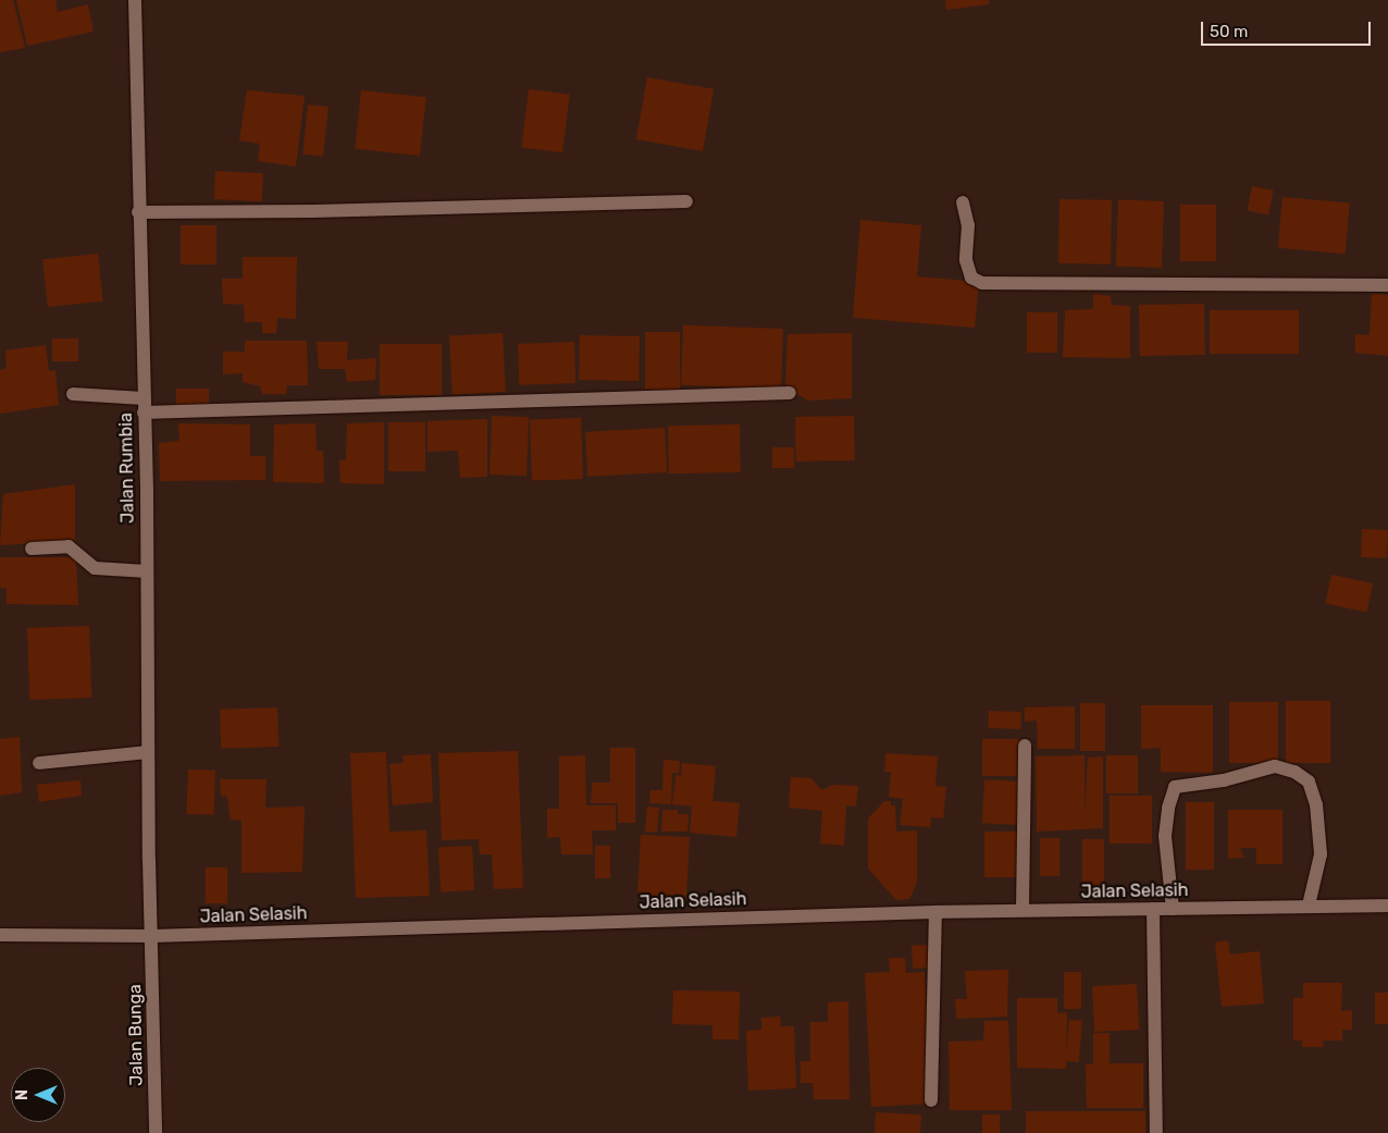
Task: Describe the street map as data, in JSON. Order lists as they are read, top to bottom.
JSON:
{
  "streets": {
    "street": ["Jalan Rumbia", "Jalan Selasih", "Jalan Bunga"]
  },
  "crossings": [
    ["Jalan Rumbia", "Jalan Selasih"],
    ["Jalan Rumbia", "Jalan Bunga"],
    ["Jalan Selasih", "Jalan Bunga"]
  ],
  "scale_bar": "50 m",
  "north": "left"
}
